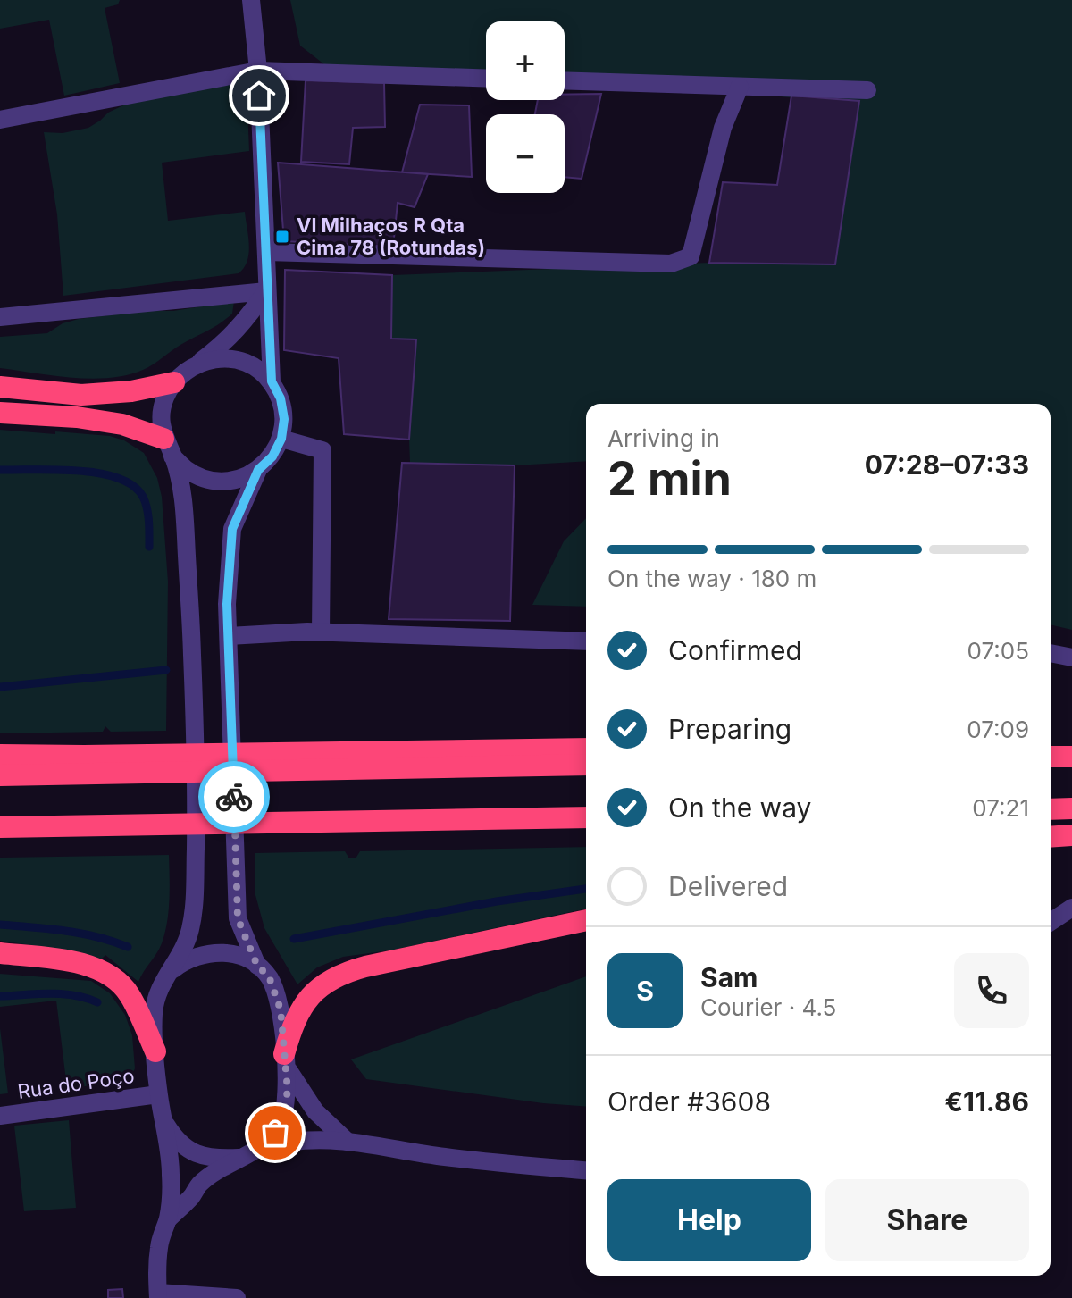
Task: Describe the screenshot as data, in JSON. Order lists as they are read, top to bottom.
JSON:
{
  "streets": {
    "street": ["Rua do Poço"]
  },
  "places": {
    "transit": ["Vl Milhaços R Qta Cima 78 (Rotundas)"]
  },
  "page": {
    "map_buttons": ["+", "−"],
    "heading": ["2 min", "Arriving in", "07:28–07:33"],
    "panel": [
      "Sam",
      "Courier · 4.5",
      "Order #3608",
      "€11.86"
    ],
    "bar": "On the way · 180 m",
    "list": [
      ["Confirmed", "07:05"],
      ["Preparing", "07:09"],
      ["On the way", "07:21"],
      "Delivered"
    ],
    "round": "S",
    "buttons": ["Help", "Share"]
  }
}
